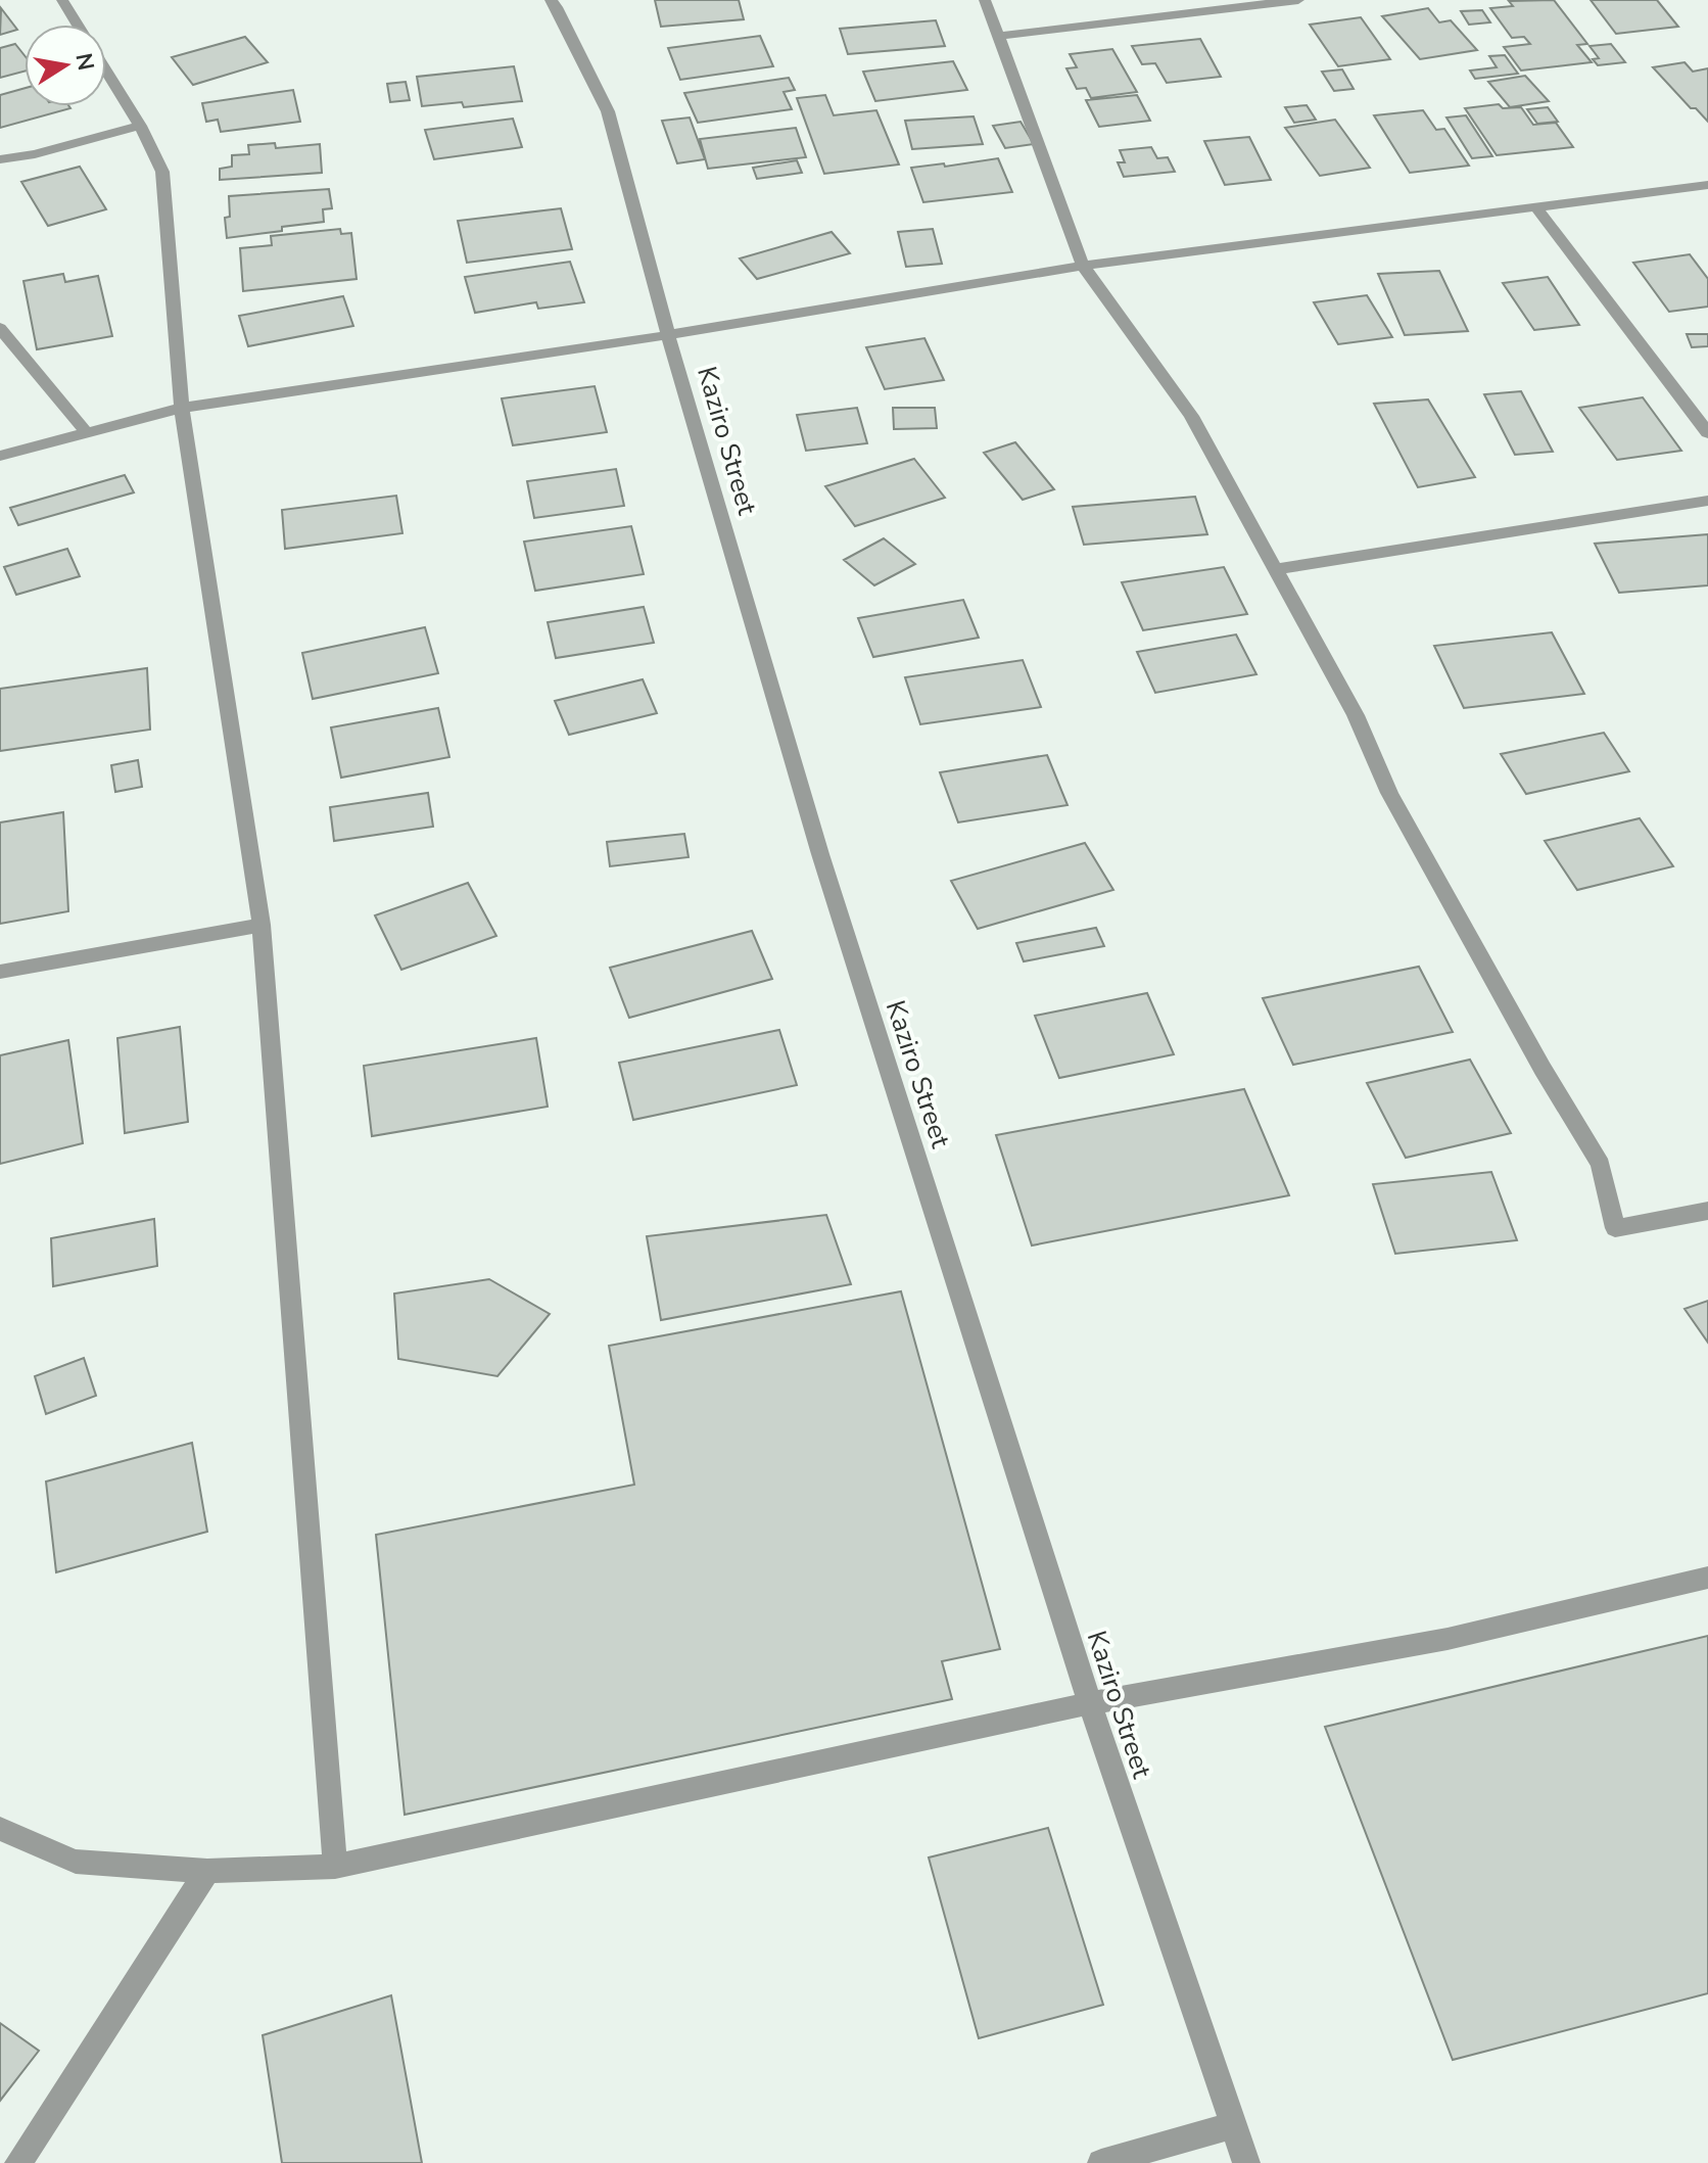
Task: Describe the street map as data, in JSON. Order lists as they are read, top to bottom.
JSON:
{
  "streets": {
    "street": ["Kaziro Street"]
  },
  "north": "right"
}
